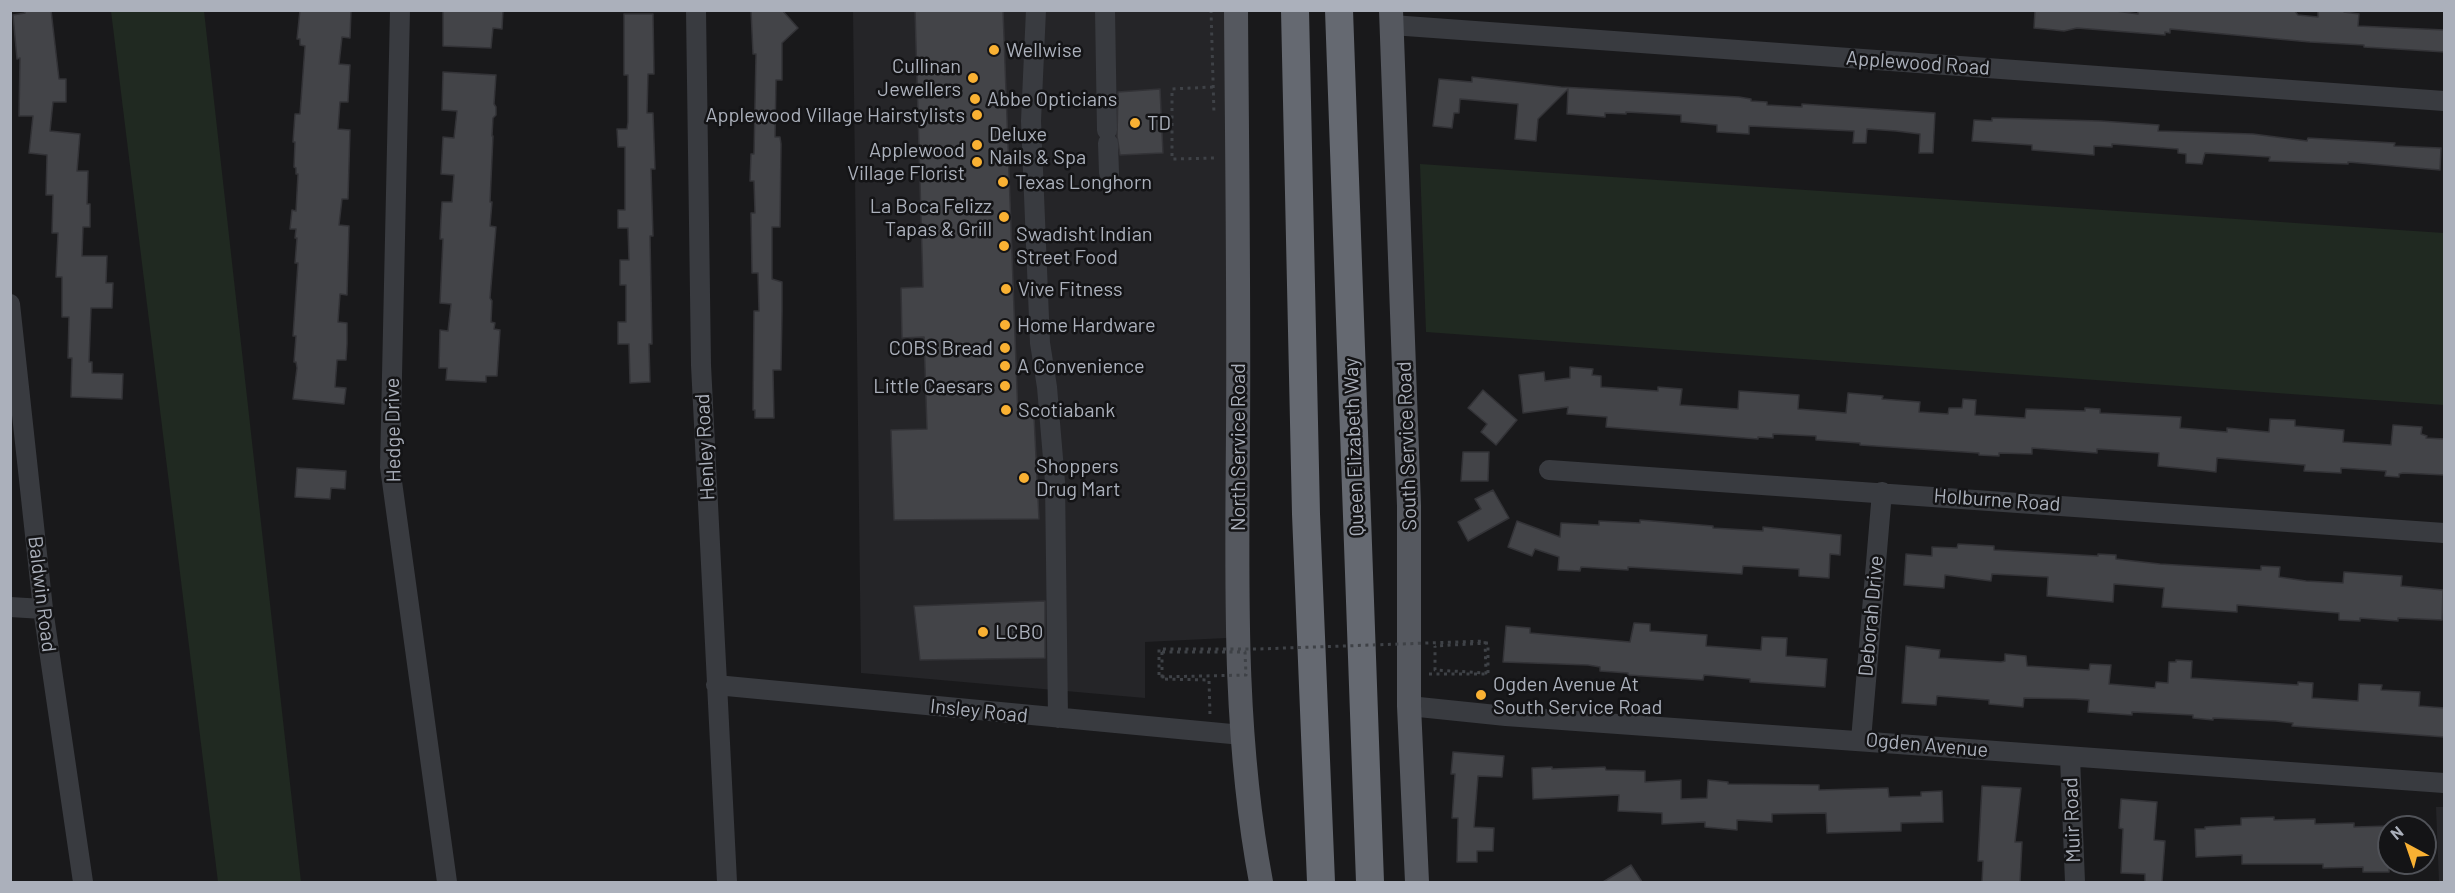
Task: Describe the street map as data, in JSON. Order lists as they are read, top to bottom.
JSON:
{
  "streets": {
    "highway": ["Queen Elizabeth Way"],
    "main road": ["South Service Road", "North Service Road"],
    "street": [
      "Applewood Road",
      "Hedge Drive",
      "Henley Road",
      "Holburne Road",
      "Baldwin Road",
      "Deborah Drive",
      "Insley Road",
      "Ogden Avenue",
      "Muir Road"
    ]
  },
  "crossings": [
    ["Applewood Road", "South Service Road"],
    ["South Service Road", "Ogden Avenue"],
    ["Henley Road", "Insley Road"],
    ["North Service Road", "Insley Road"],
    ["Holburne Road", "Deborah Drive"],
    ["Deborah Drive", "Ogden Avenue"],
    ["Ogden Avenue", "Muir Road"]
  ],
  "places": [
    "Wellwise",
    "Cullinan Jewellers",
    "Abbe Opticians",
    "Applewood Village Hairstylists",
    "TD",
    "Deluxe Nails & Spa",
    "Applewood Village Florist",
    "Texas Longhorn",
    "La Boca Felizz Tapas & Grill",
    "Swadisht Indian Street Food",
    "Vive Fitness",
    "Home Hardware",
    "COBS Bread",
    "A Convenience",
    "Little Caesars",
    "Scotiabank",
    "Shoppers Drug Mart",
    "LCBO",
    "Ogden Avenue At South Service Road"
  ],
  "north": "top left"
}
